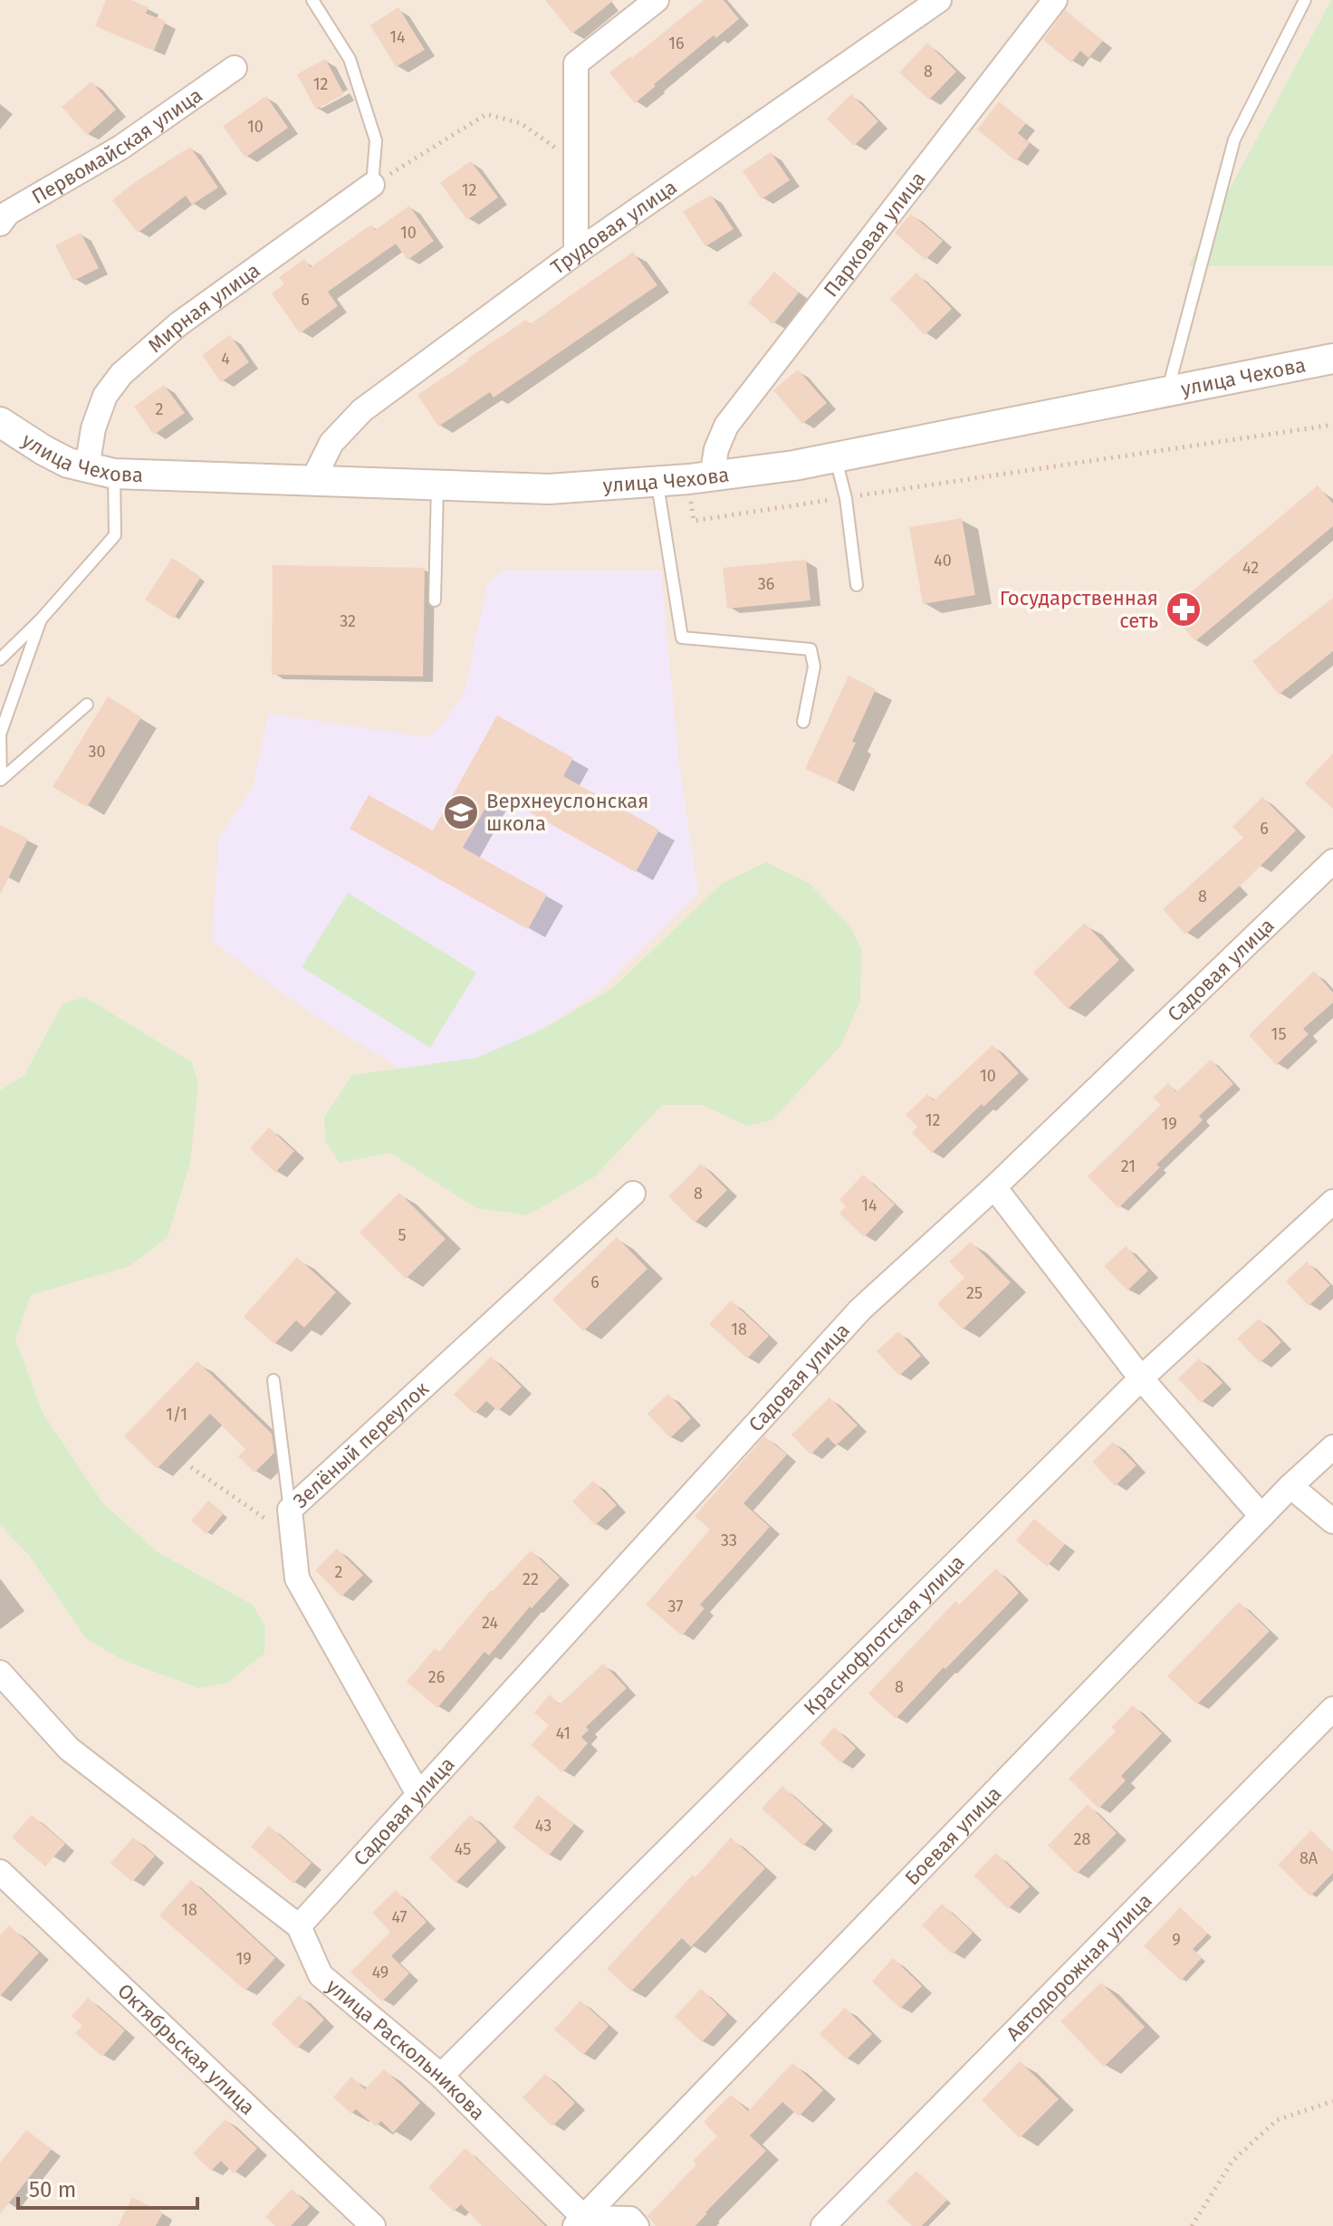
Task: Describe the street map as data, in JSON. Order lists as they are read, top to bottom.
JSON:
{
  "streets": {
    "street": [
      "Первомайская улица",
      "Трудовая улица",
      "Парковая улица",
      "Мирная улица",
      "улица Чехова",
      "Садовая улица",
      "Зелёный переулок",
      "Краснофлотская улица",
      "Боевая улица",
      "Автодорожная улица",
      "Октябрьская улица",
      "улица Раскольникова"
    ]
  },
  "crossings": [
    ["Трудовая улица", "улица Чехова"],
    ["Парковая улица", "улица Чехова"],
    ["Мирная улица", "улица Чехова"],
    ["Садовая улица", "Зелёный переулок"],
    ["Садовая улица", "улица Раскольникова"],
    ["Краснофлотская улица", "улица Раскольникова"],
    ["Боевая улица", "улица Раскольникова"]
  ],
  "places": {
    "pharmacy": ["Государственная сеть"],
    "school or university": ["Верхнеуслонская школа"]
  },
  "house_numbers": [
    "14",
    "16",
    "8",
    "12",
    "10",
    "12",
    "10",
    "6",
    "4",
    "2",
    "40",
    "42",
    "36",
    "32",
    "30",
    "6",
    "8",
    "15",
    "10",
    "12",
    "19",
    "21",
    "8",
    "14",
    "5",
    "6",
    "25",
    "18",
    "1/1",
    "33",
    "2",
    "22",
    "37",
    "24",
    "26",
    "8",
    "41",
    "43",
    "28",
    "45",
    "8А",
    "18",
    "47",
    "9",
    "19",
    "49"
  ],
  "scale_bar": "50 m"
}
